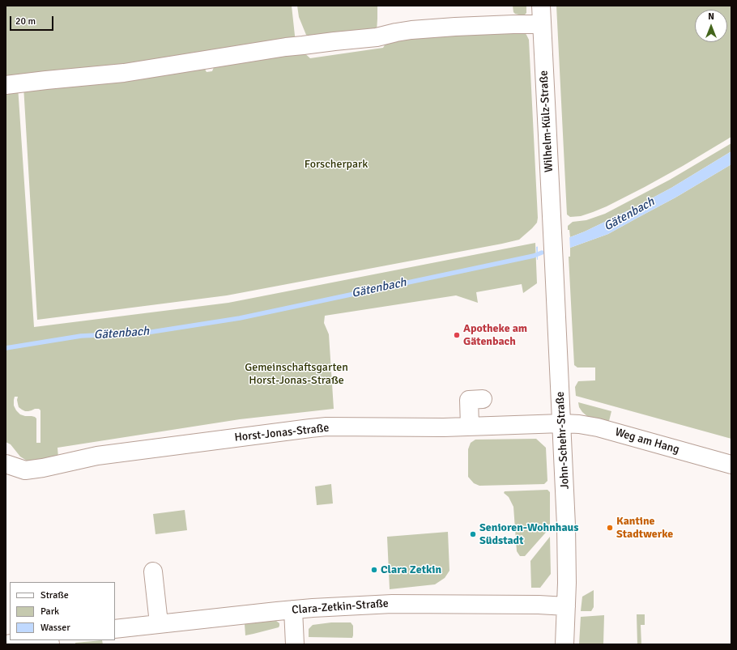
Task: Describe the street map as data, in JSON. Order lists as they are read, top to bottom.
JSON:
{
  "streets": {
    "street": [
      "Wilhelm-Külz-Straße",
      "Horst-Jonas-Straße",
      "John-Schehr-Straße",
      "Weg am Hang",
      "Clara-Zetkin-Straße"
    ]
  },
  "crossings": [
    ["Wilhelm-Külz-Straße", "John-Schehr-Straße"],
    ["Horst-Jonas-Straße", "John-Schehr-Straße"],
    ["Horst-Jonas-Straße", "Weg am Hang"],
    ["John-Schehr-Straße", "Weg am Hang"],
    ["John-Schehr-Straße", "Clara-Zetkin-Straße"]
  ],
  "water": ["Gätenbach"],
  "parks": ["Forscherpark", "Gemeinschaftsgarten Horst-Jonas-Straße"],
  "places": [
    "Apotheke am Gätenbach",
    "Kantine Stadtwerke",
    "Senioren-Wohnhaus Südstadt",
    "Clara Zetkin"
  ],
  "legend": ["Straße", "Park", "Wasser"],
  "scale_bar": "20 m",
  "north": "top"
}
